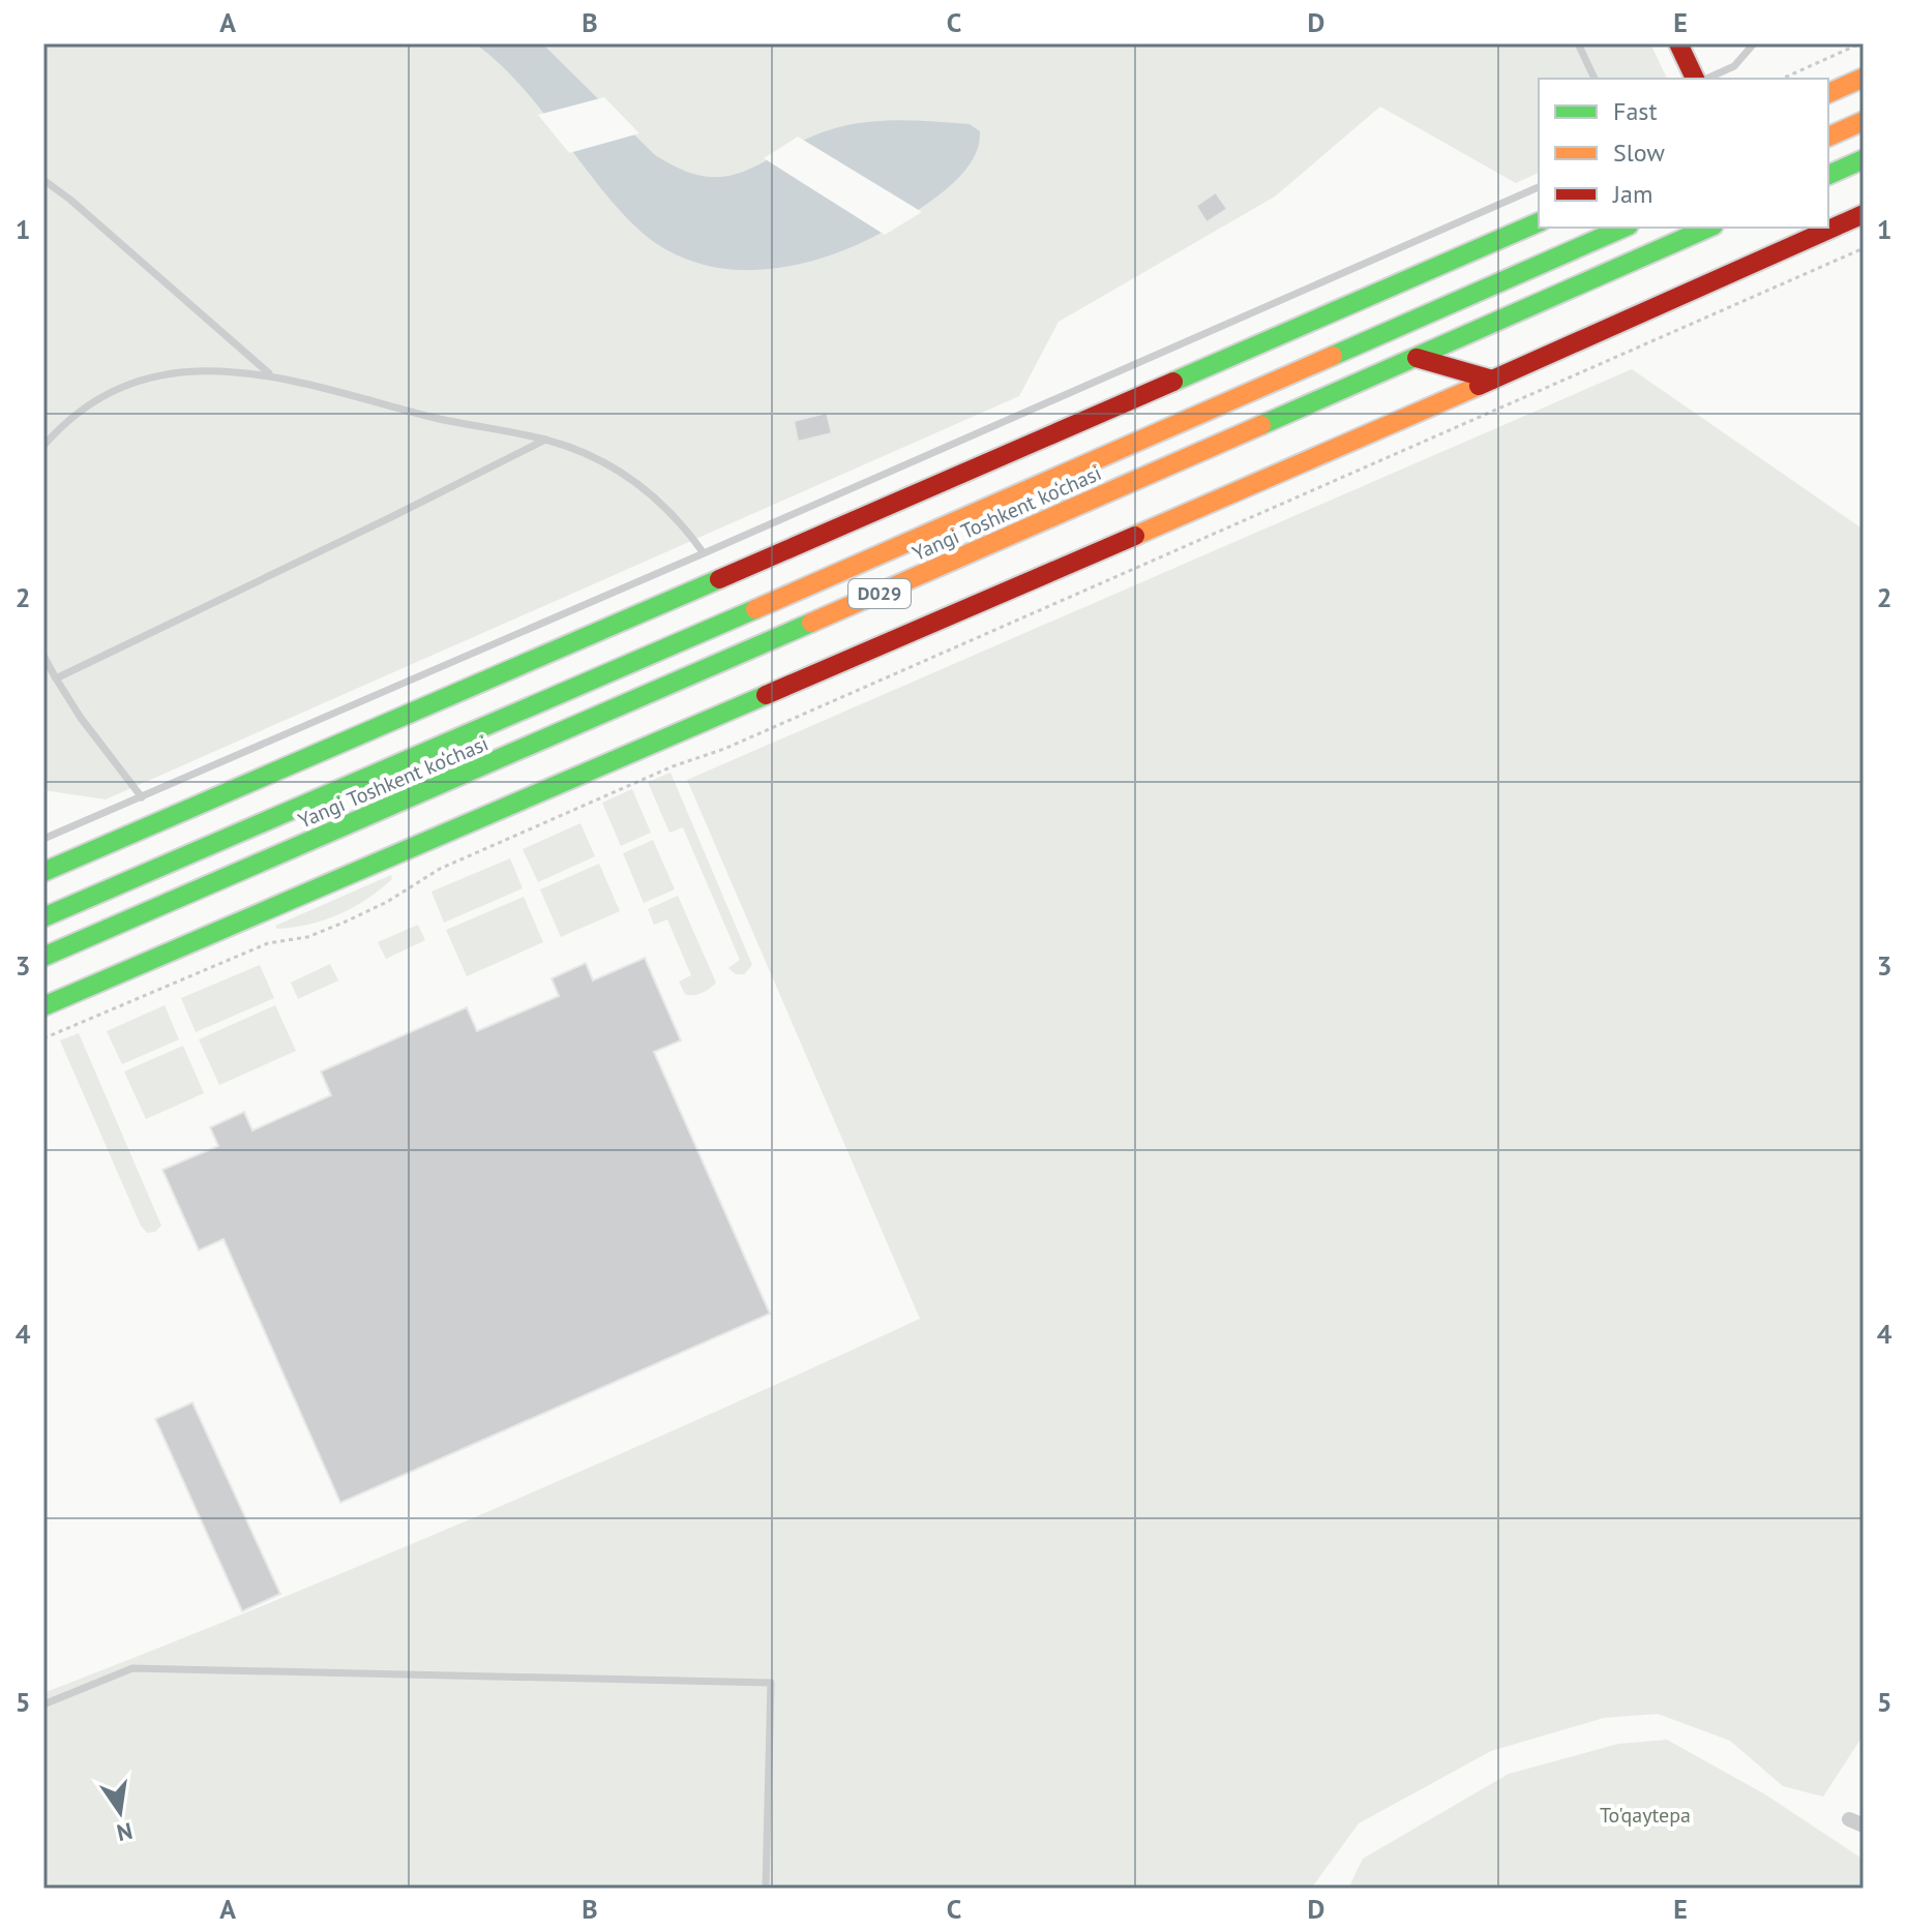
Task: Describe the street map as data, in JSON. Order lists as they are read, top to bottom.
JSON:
{
  "streets": {
    "main road": ["Yangi Toshkent ko‘chasi", "D029"]
  },
  "parks": ["To'qaytepa"],
  "legend": ["Fast", "Slow", "Jam"],
  "north": "bottom",
  "grid": {
    "columns": [
      "A",
      "B",
      "C",
      "D",
      "E"
    ],
    "rows": [
      "1",
      "2",
      "3",
      "4",
      "5"
    ]
  }
}
